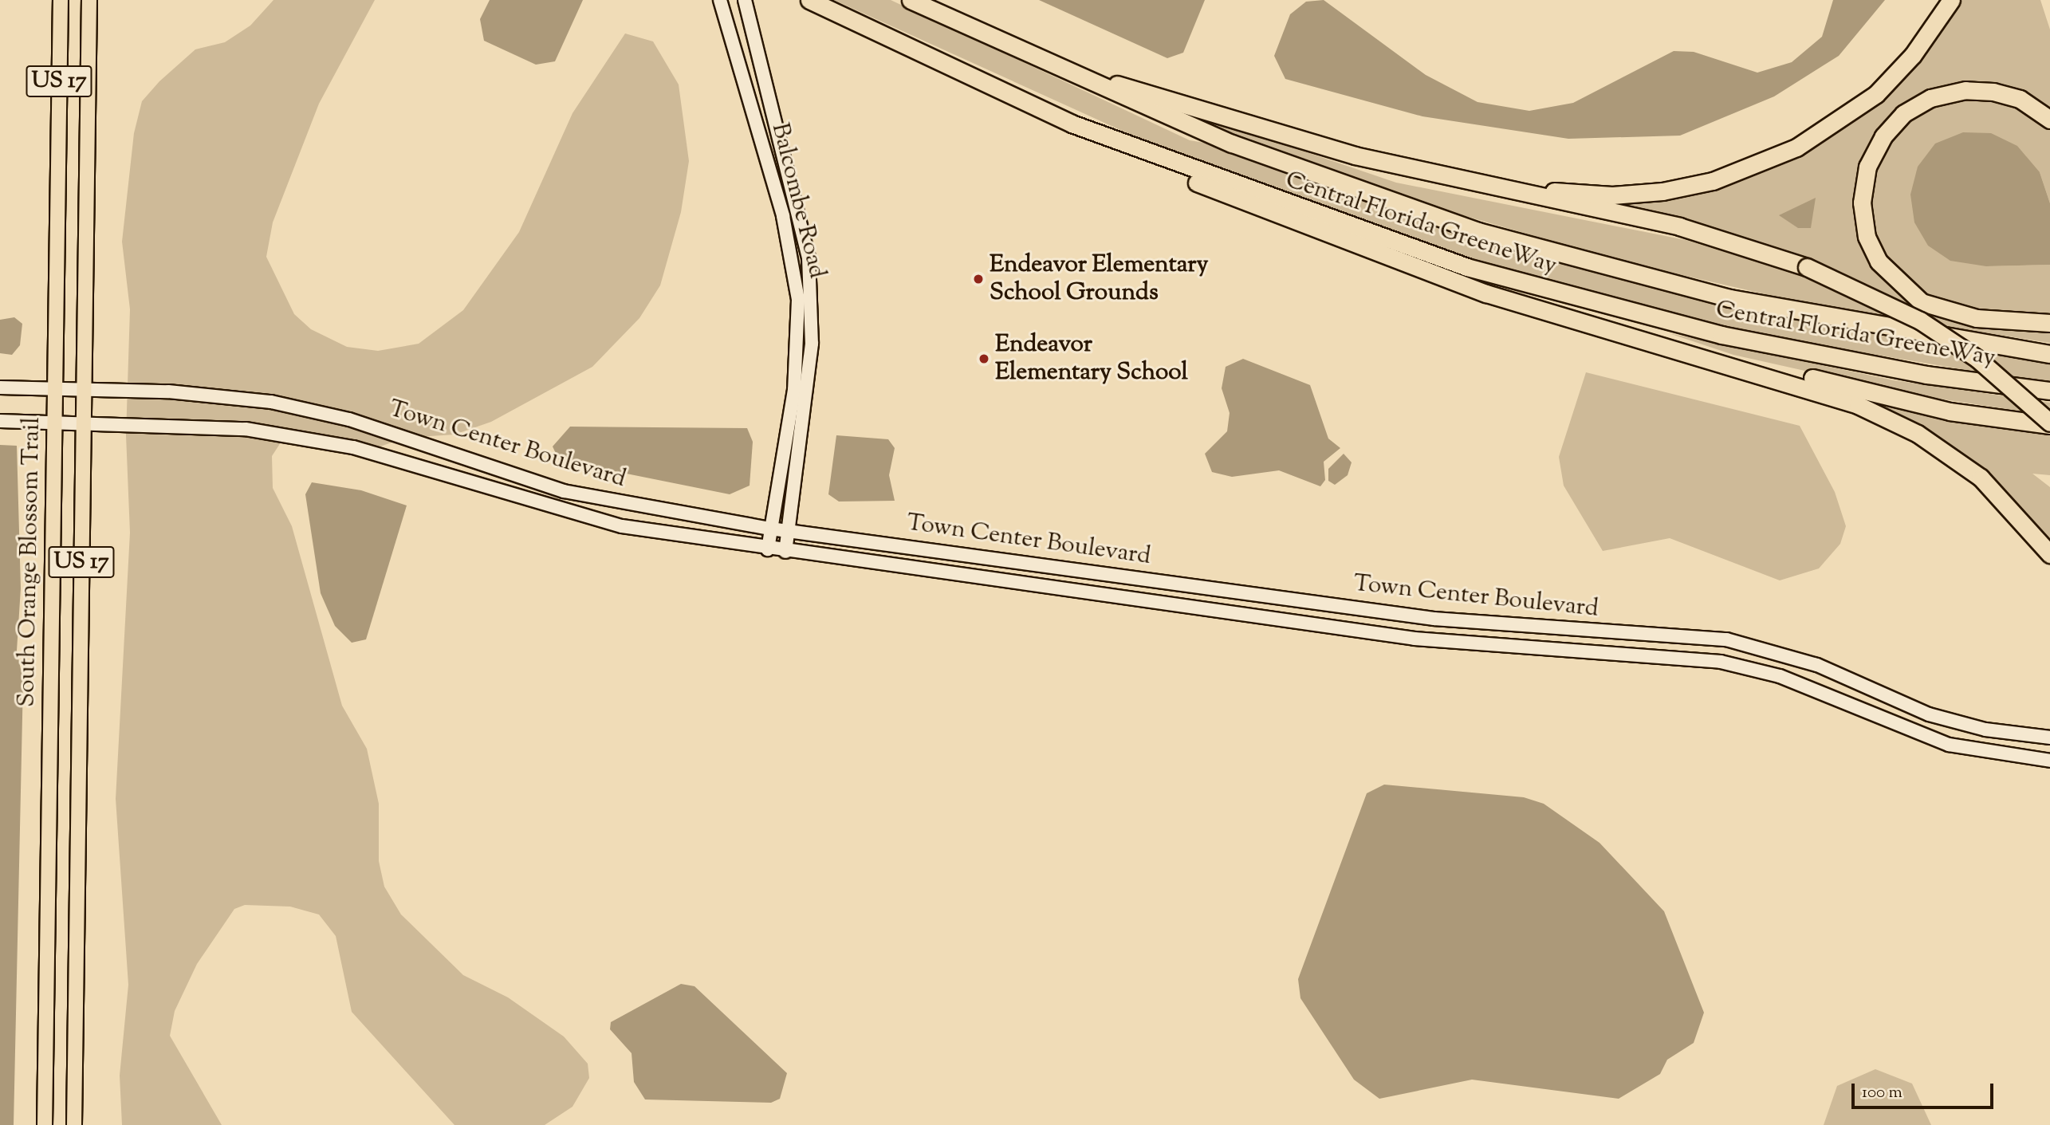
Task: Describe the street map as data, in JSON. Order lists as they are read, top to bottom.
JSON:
{
  "streets": {
    "highway": ["Central Florida GreeneWay"],
    "main road": [
      "US 17",
      "Balcombe Road",
      "Town Center Boulevard",
      "South Orange Blossom Trail"
    ]
  },
  "crossings": [
    ["US 17", "Town Center Boulevard"],
    ["Balcombe Road", "Town Center Boulevard"],
    ["Town Center Boulevard", "South Orange Blossom Trail"]
  ],
  "places": ["Endeavor Elementary School Grounds", "Endeavor Elementary School"],
  "scale_bar": "100 m"
}
